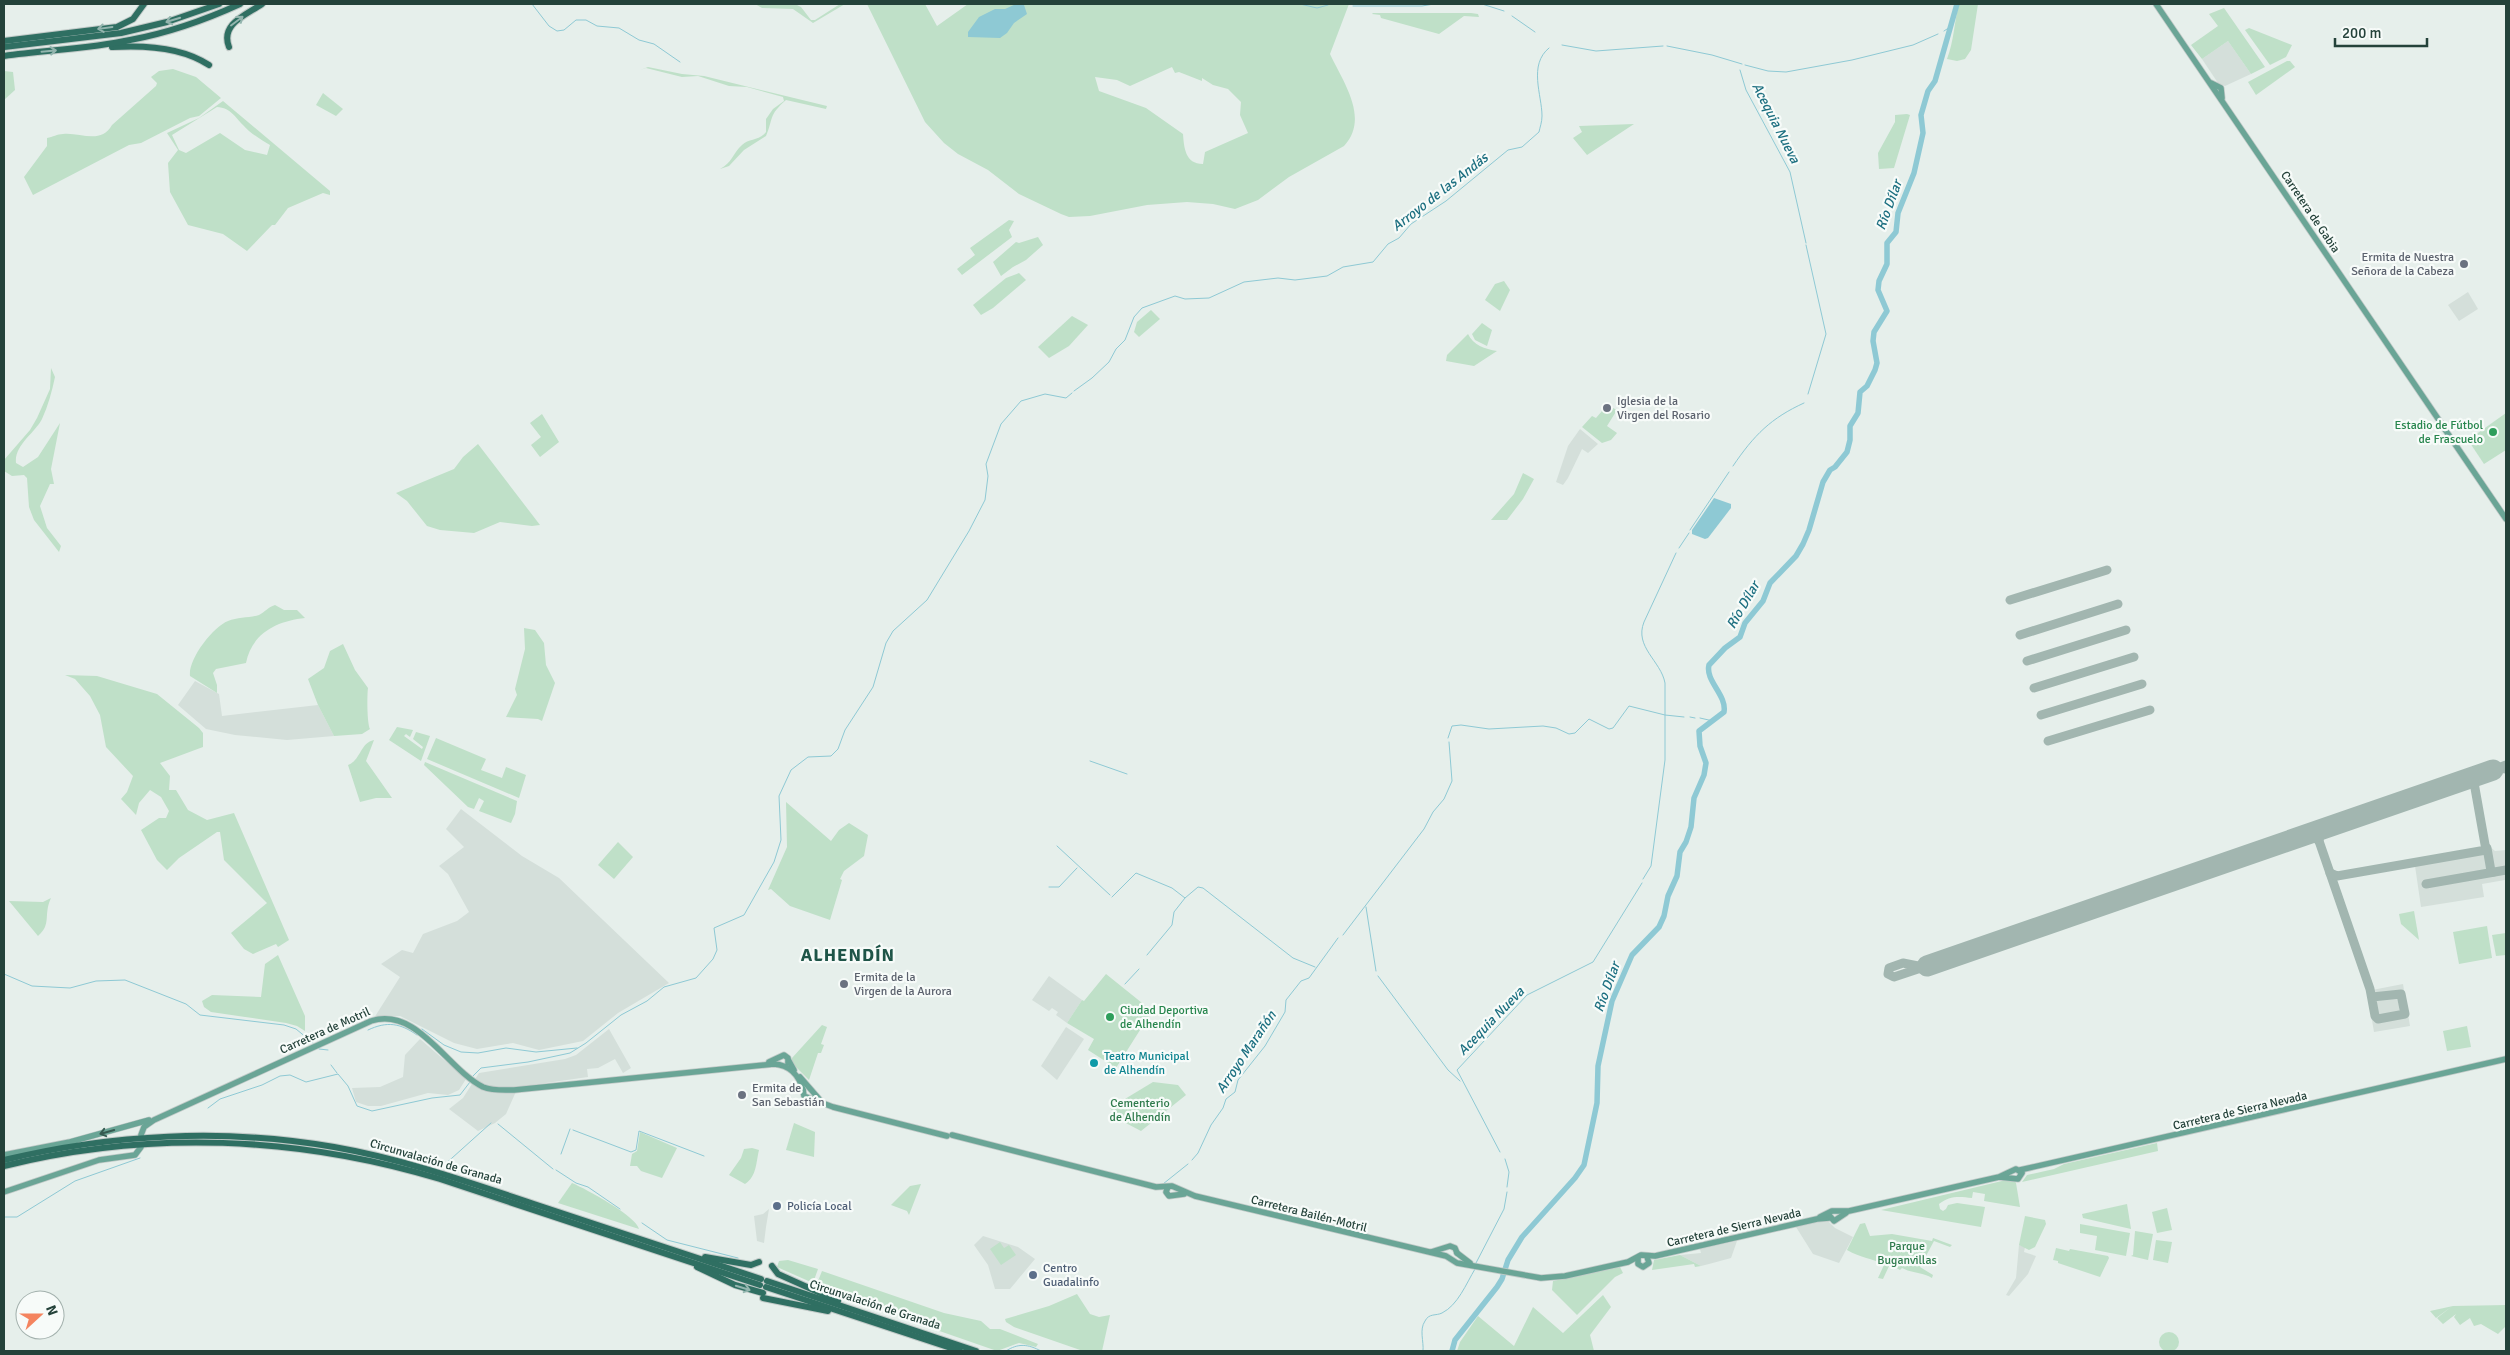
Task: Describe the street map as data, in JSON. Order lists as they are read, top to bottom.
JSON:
{
  "streets": {
    "highway": ["Circunvalación de Granada"],
    "main road": [
      "Carretera de Gabia",
      "Carretera de Motril",
      "Carretera de Sierra Nevada",
      "Carretera Bailén-Motril"
    ]
  },
  "districts": ["ALHENDÍN"],
  "water": [
    "Acequia Nueva",
    "Arroyo de las Andás",
    "Río Dílar",
    "Arroyo Marañón"
  ],
  "parks": ["Cementerio de Alhendín", "Parque Buganvillas"],
  "places": [
    "Ermita de Nuestra Señora de la Cabeza",
    "Iglesia de la Virgen del Rosario",
    "Estadio de Fútbol de Frascuelo",
    "Ermita de la Virgen de la Aurora",
    "Ciudad Deportiva de Alhendín",
    "Teatro Municipal de Alhendín",
    "Ermita de San Sebastián",
    "Policía Local",
    "Centro Guadalinfo"
  ],
  "scale_bar": "200 m",
  "north": "right"
}
